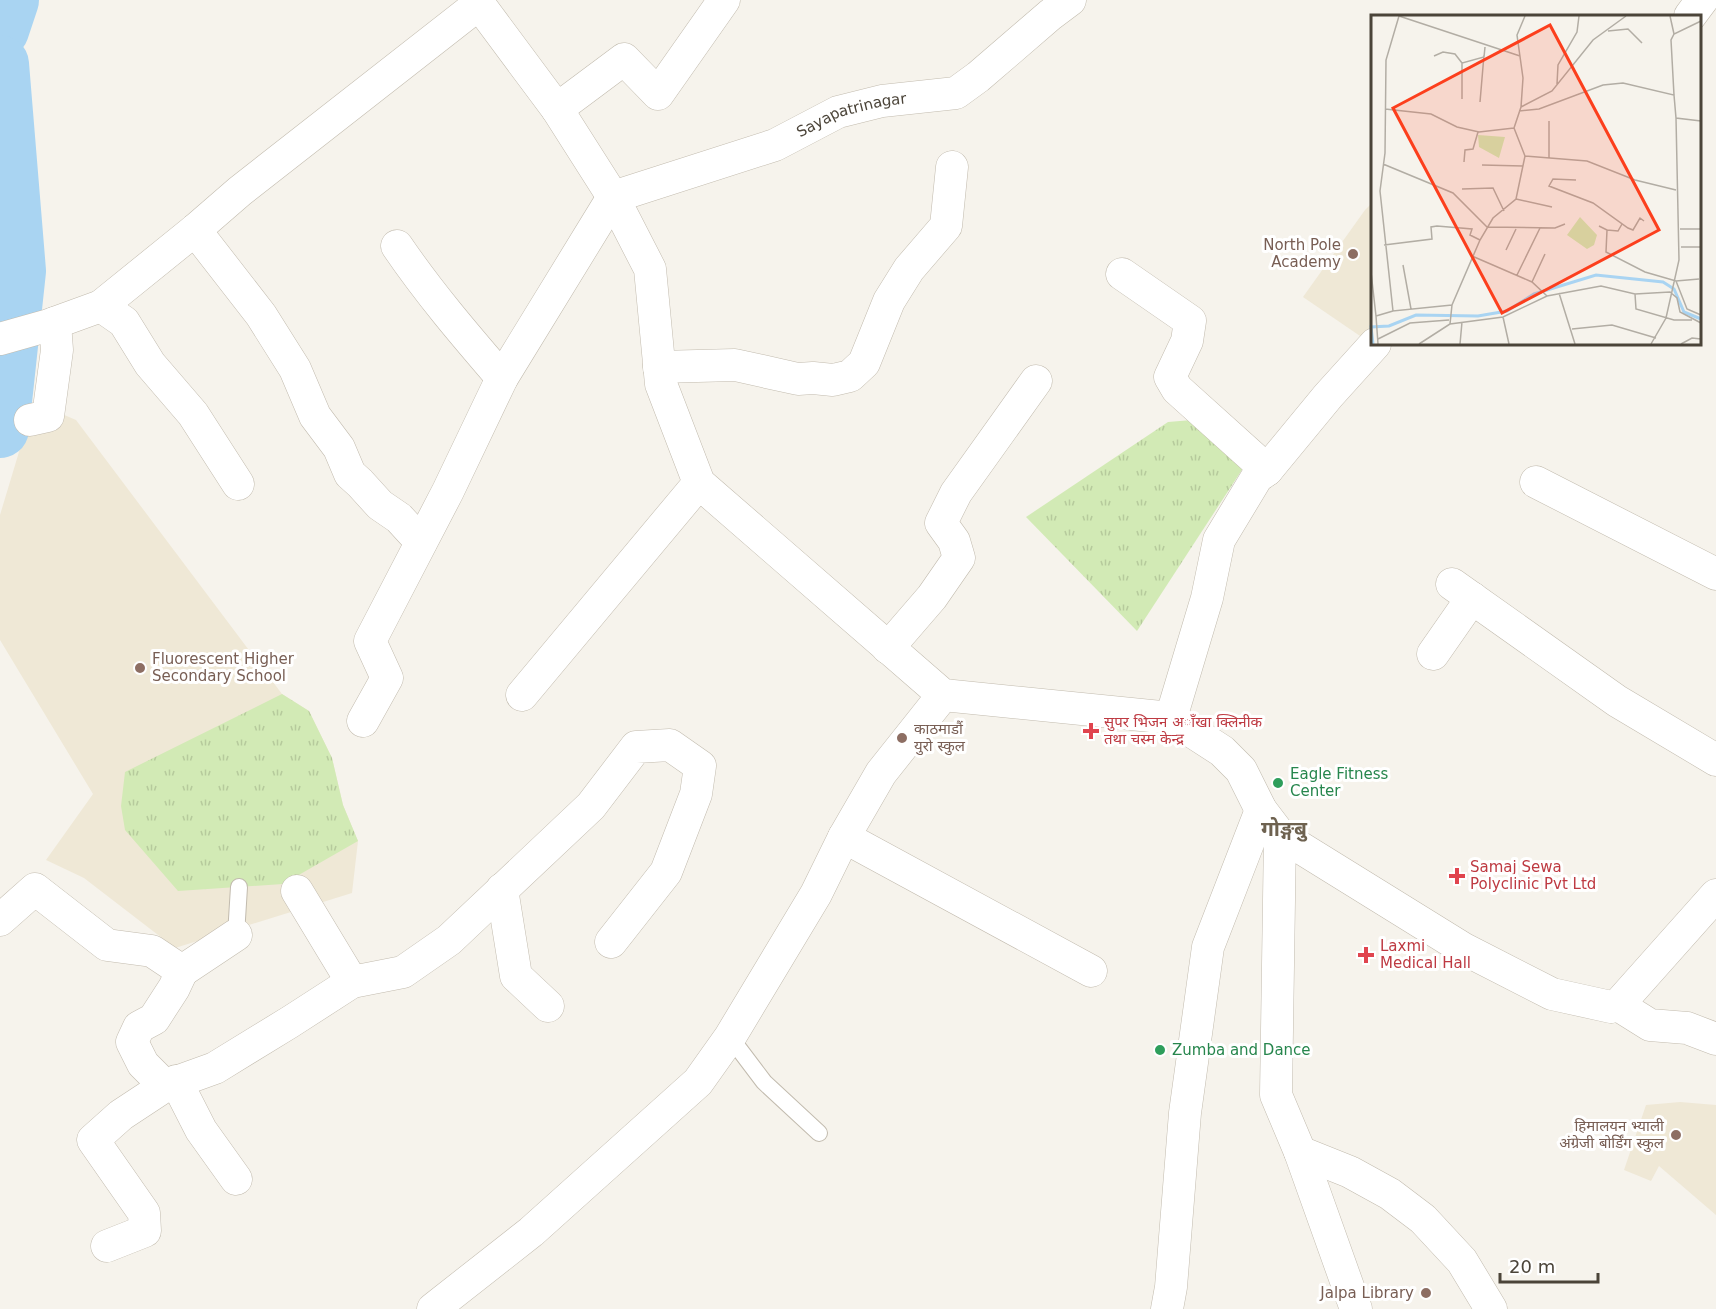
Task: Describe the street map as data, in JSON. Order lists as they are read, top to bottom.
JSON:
{
  "streets": {
    "street": ["Sayapatrinagar"]
  },
  "districts": ["गोङ्गबु"],
  "places": {
    "other": [
      "North Pole Academy",
      "Fluorescent Higher Secondary School",
      "काठमाडौं युरो स्कुल",
      "Eagle Fitness Center",
      "Zumba and Dance",
      "हिमालयन भ्याली अंग्रेजी बोर्डिंग स्कुल",
      "Jalpa Library"
    ],
    "health": ["सुपर भिजन अाँखा क्लिनीक तथा चस्म केन्द्र", "Samaj Sewa Polyclinic Pvt Ltd", "Laxmi Medical Hall"]
  },
  "scale_bar": "20 m"
}
